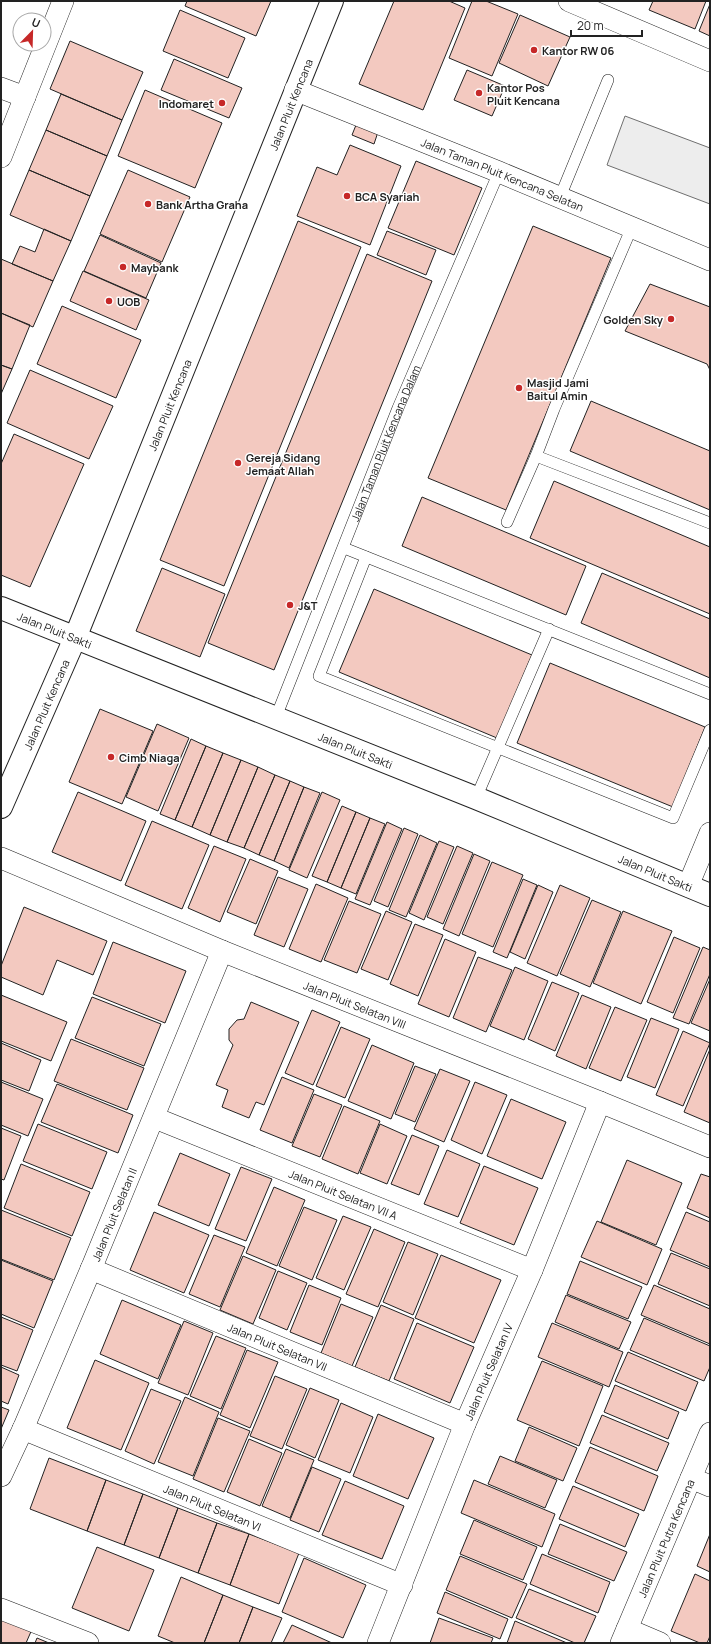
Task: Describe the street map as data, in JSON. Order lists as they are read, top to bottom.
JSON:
{
  "streets": {
    "street": [
      "Jalan Pluit Kencana",
      "Jalan Taman Pluit Kencana Selatan",
      "Jalan Pluit Sakti",
      "Jalan Pluit Selatan VIII",
      "Jalan Pluit Selatan VII A",
      "Jalan Pluit Selatan II",
      "Jalan Pluit Selatan VII",
      "Jalan Pluit Selatan IV",
      "Jalan Pluit Selatan VI",
      "Jalan Pluit Putra Kencana"
    ],
    "lane": ["Jalan Taman Pluit Kencana Dalam"]
  },
  "crossings": [
    ["Jalan Pluit Kencana", "Jalan Taman Pluit Kencana Selatan"],
    ["Jalan Pluit Kencana", "Jalan Pluit Sakti"],
    ["Jalan Taman Pluit Kencana Selatan", "Jalan Taman Pluit Kencana Dalam"],
    ["Jalan Taman Pluit Kencana Dalam", "Jalan Pluit Sakti"],
    ["Jalan Pluit Selatan VIII", "Jalan Pluit Selatan II"],
    ["Jalan Pluit Selatan VIII", "Jalan Pluit Selatan IV"],
    ["Jalan Pluit Selatan VII A", "Jalan Pluit Selatan II"],
    ["Jalan Pluit Selatan VII A", "Jalan Pluit Selatan IV"],
    ["Jalan Pluit Selatan II", "Jalan Pluit Selatan VII"],
    ["Jalan Pluit Selatan II", "Jalan Pluit Selatan VI"],
    ["Jalan Pluit Selatan VII", "Jalan Pluit Selatan IV"],
    ["Jalan Pluit Selatan IV", "Jalan Pluit Selatan VI"]
  ],
  "places": [
    "Kantor RW 06",
    "Kantor Pos Pluit Kencana",
    "Indomaret",
    "BCA Syariah",
    "Bank Artha Graha",
    "Maybank",
    "UOB",
    "Golden Sky",
    "Masjid Jami Baitul Amin",
    "Gereja Sidang Jemaat Allah",
    "J&T",
    "Cimb Niaga"
  ],
  "scale_bar": "20 m",
  "north": "top right"
}
